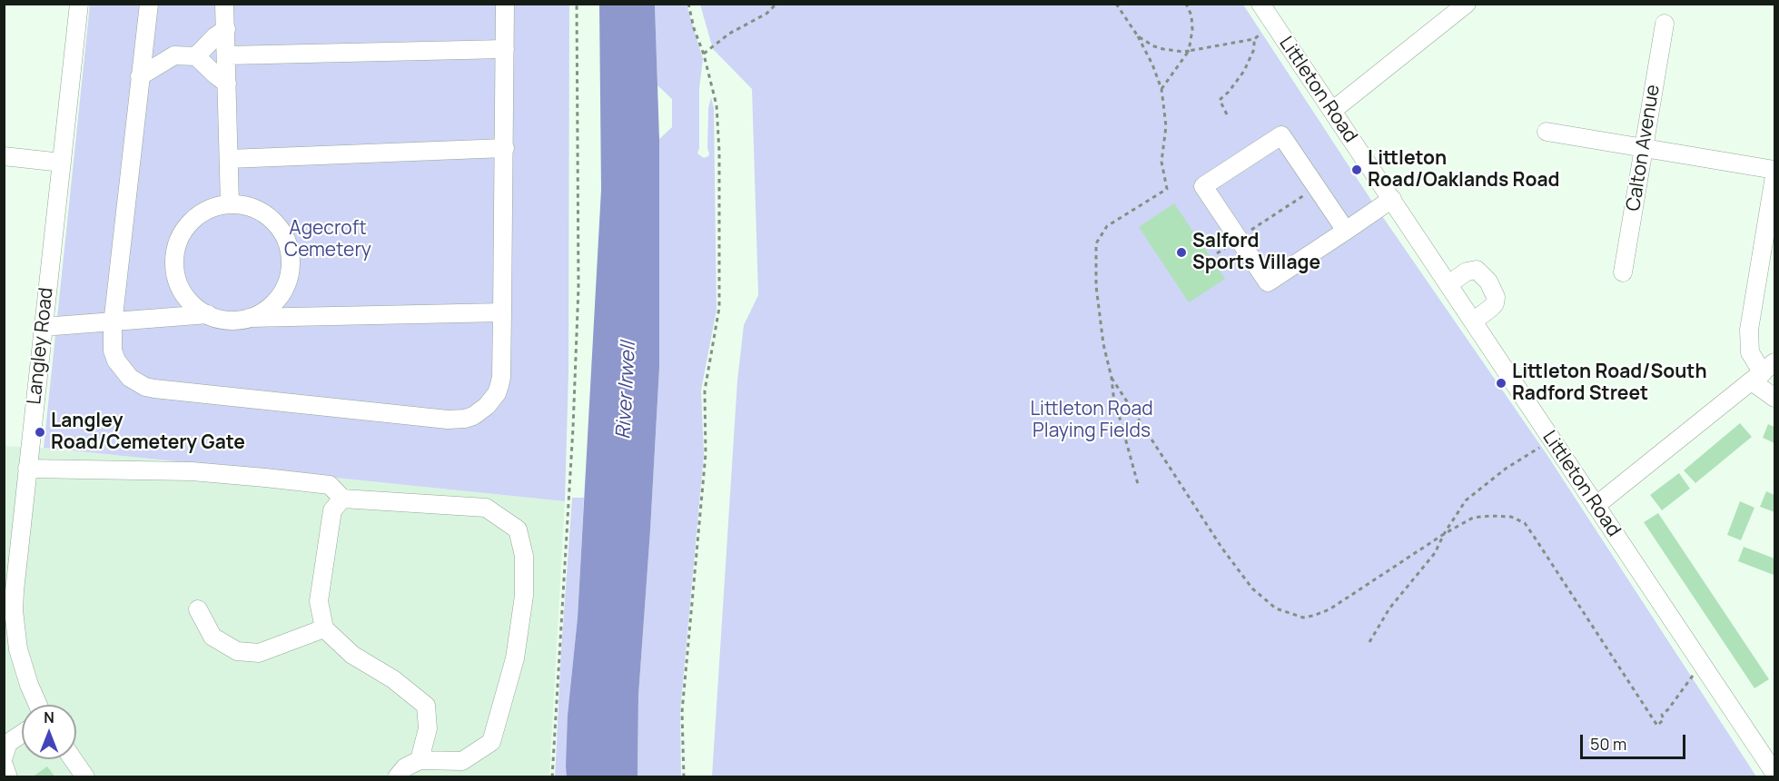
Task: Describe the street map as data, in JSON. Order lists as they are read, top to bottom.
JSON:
{
  "streets": {
    "street": ["Littleton Road", "Calton Avenue", "Langley Road"]
  },
  "water": ["River Irwell"],
  "parks": ["Agecroft Cemetery", "Littleton Road Playing Fields"],
  "places": [
    "Littleton Road/Oaklands Road",
    "Salford Sports Village",
    "Littleton Road/South Radford Street",
    "Langley Road/Cemetery Gate"
  ],
  "scale_bar": "50 m",
  "north": "top"
}
